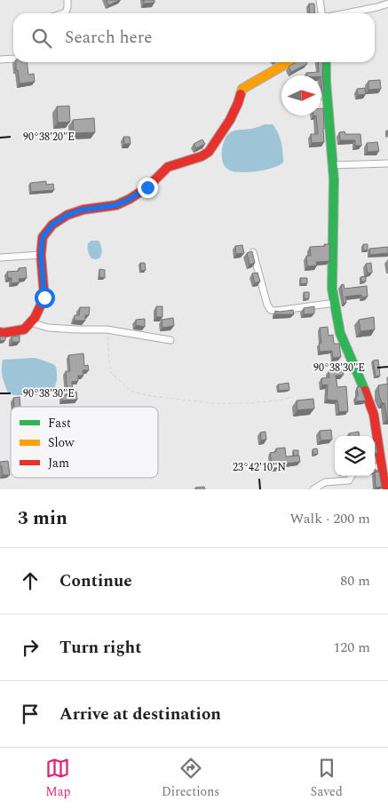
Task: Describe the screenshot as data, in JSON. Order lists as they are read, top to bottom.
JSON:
{
  "legend": ["Fast", "Slow", "Jam"],
  "north": "right",
  "page": {
    "search": "Search here",
    "heading": ["3 min", "Walk · 200 m"],
    "list": [
      ["Continue", "80 m"],
      ["Turn right", "120 m"],
      "Arrive at destination"
    ],
    "nav": ["Map", "Directions", "Saved"]
  },
  "coordinates": ["90°38'20\"E", "90°38'30\"E", "23°42'10\"N"]
}
